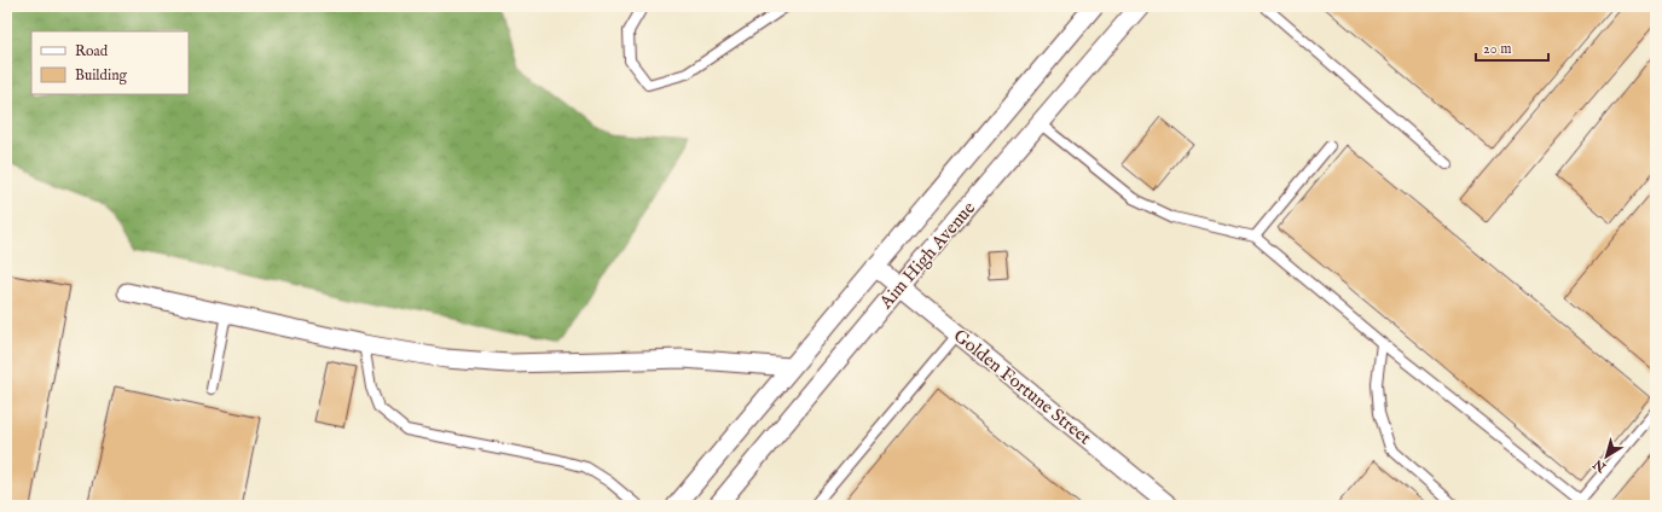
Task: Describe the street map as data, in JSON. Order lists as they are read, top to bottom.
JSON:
{
  "streets": {
    "street": ["Aim High Avenue", "Golden Fortune Street"]
  },
  "crossings": [
    ["Aim High Avenue", "Golden Fortune Street"]
  ],
  "legend": ["Road", "Building"],
  "scale_bar": "20 m",
  "north": "bottom left"
}
